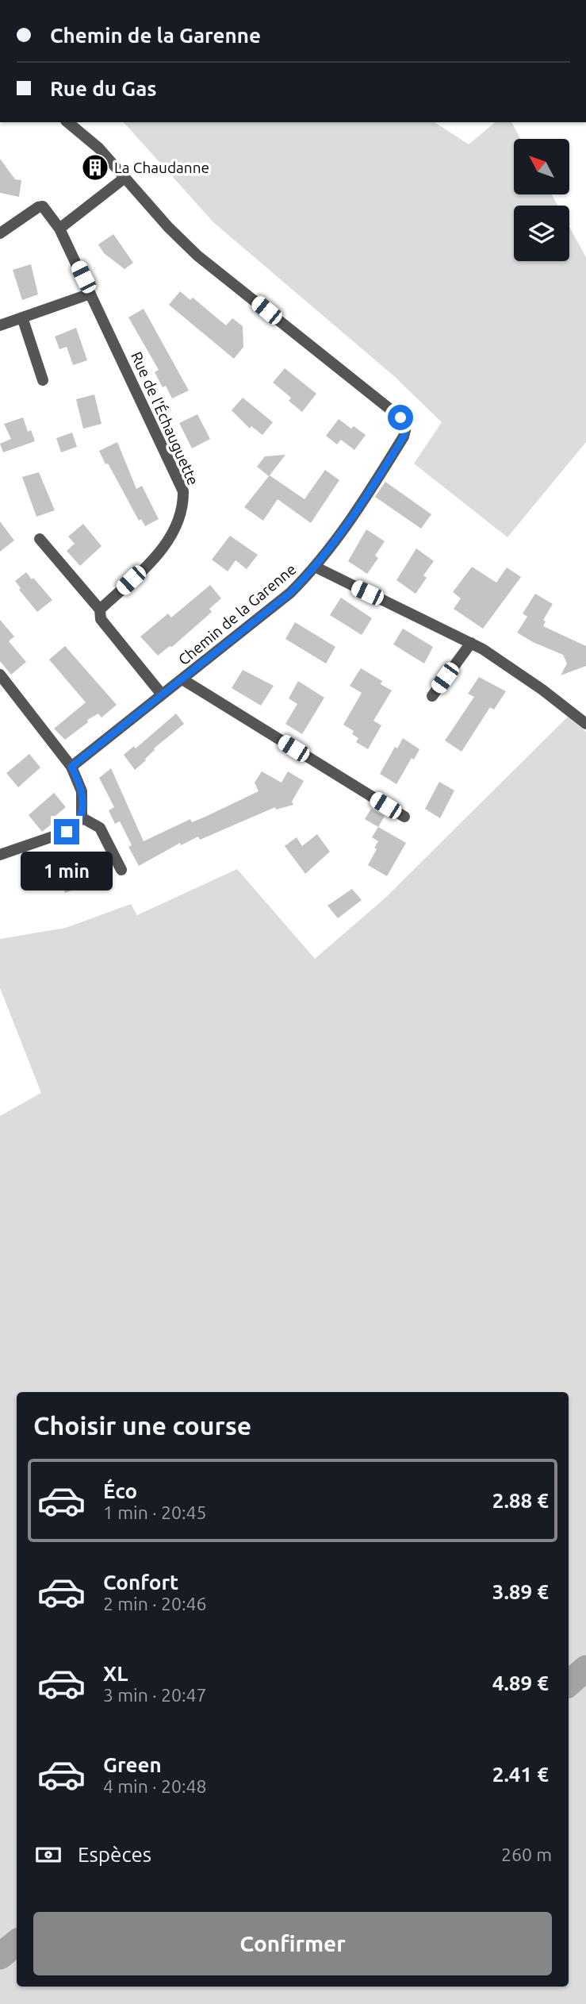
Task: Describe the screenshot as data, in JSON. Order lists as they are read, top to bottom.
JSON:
{
  "streets": {
    "street": ["Rue de l'Échauguette", "Chemin de la Garenne"]
  },
  "places": {
    "building": ["La Chaudanne"]
  },
  "north": "top left",
  "page": {
    "banner": ["Chemin de la Garenne", "Rue du Gas"],
    "bubble": "1 min",
    "heading": "Choisir une course",
    "list": [
      {
        "name": "Éco",
        "note": "1 min · 20:45",
        "value": "2.88 €"
      },
      {
        "name": "Confort",
        "note": "2 min · 20:46",
        "value": "3.89 €"
      },
      {
        "name": "XL",
        "note": "3 min · 20:47",
        "value": "4.89 €"
      },
      {
        "name": "Green",
        "note": "4 min · 20:48",
        "value": "2.41 €"
      }
    ],
    "pay": ["Espèces", "260 m"],
    "buttons": "Confirmer"
  }
}
